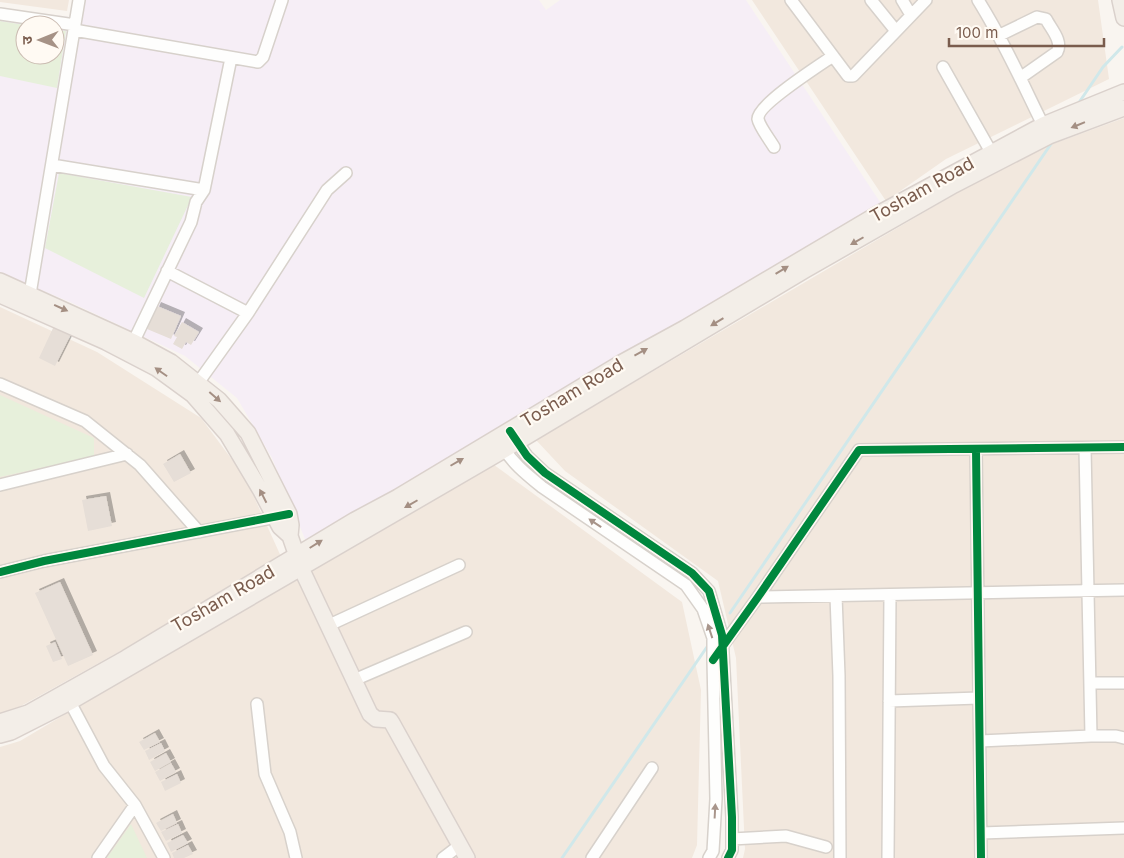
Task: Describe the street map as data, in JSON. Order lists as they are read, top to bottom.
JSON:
{
  "streets": {
    "main road": ["Tosham Road"]
  },
  "scale_bar": "100 m",
  "north": "left"
}
